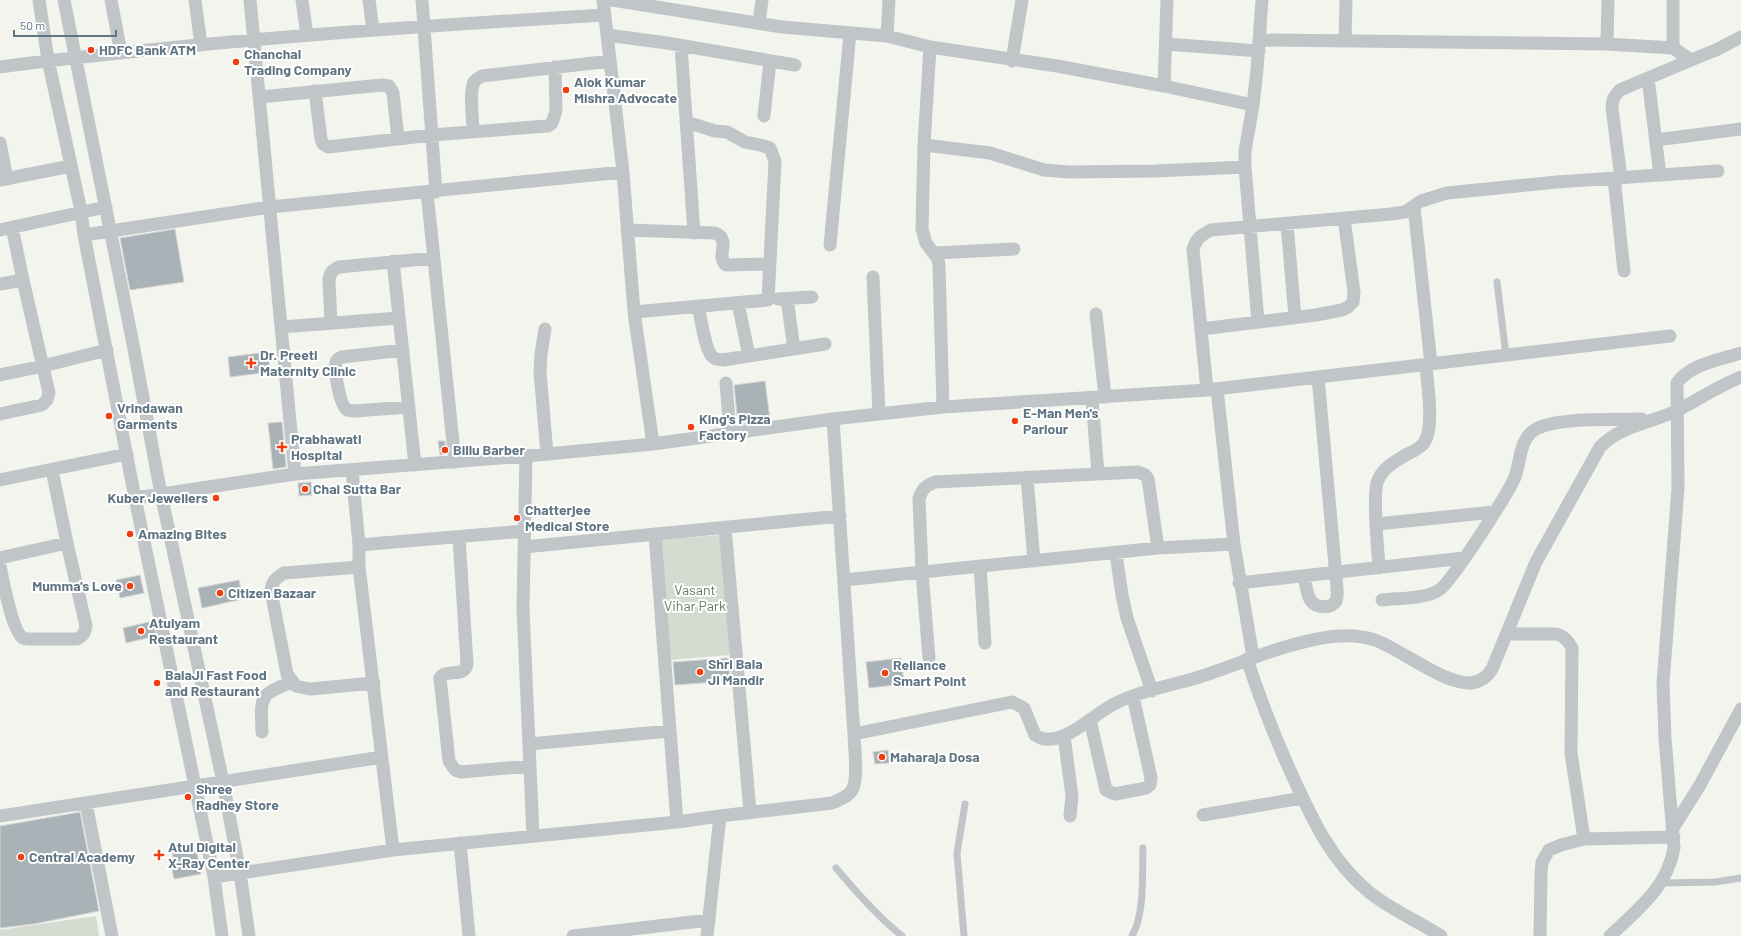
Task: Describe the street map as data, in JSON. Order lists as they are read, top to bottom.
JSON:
{
  "parks": ["Vasant Vihar Park"],
  "places": {
    "other": [
      "HDFC Bank ATM",
      "Chanchal Trading Company",
      "Alok Kumar Mishra Advocate",
      "Vrindawan Garments",
      "E-Man Men's Parlour",
      "King's Pizza Factory",
      "Billu Barber",
      "Chai Sutta Bar",
      "Kuber Jewellers",
      "Chatterjee Medical Store",
      "Amazing Bites",
      "Mumma's Love",
      "Citizen Bazaar",
      "Atulyam Restaurant",
      "Shri Bala Ji Mandir",
      "Reliance Smart Point",
      "BalaJi Fast Food and Restaurant",
      "Maharaja Dosa",
      "Shree Radhey Store",
      "Central Academy"
    ],
    "health": ["Dr. Preeti Maternity Clinic", "Prabhawati Hospital", "Atul Digital X-Ray Center"]
  },
  "scale_bar": "50 m"
}
